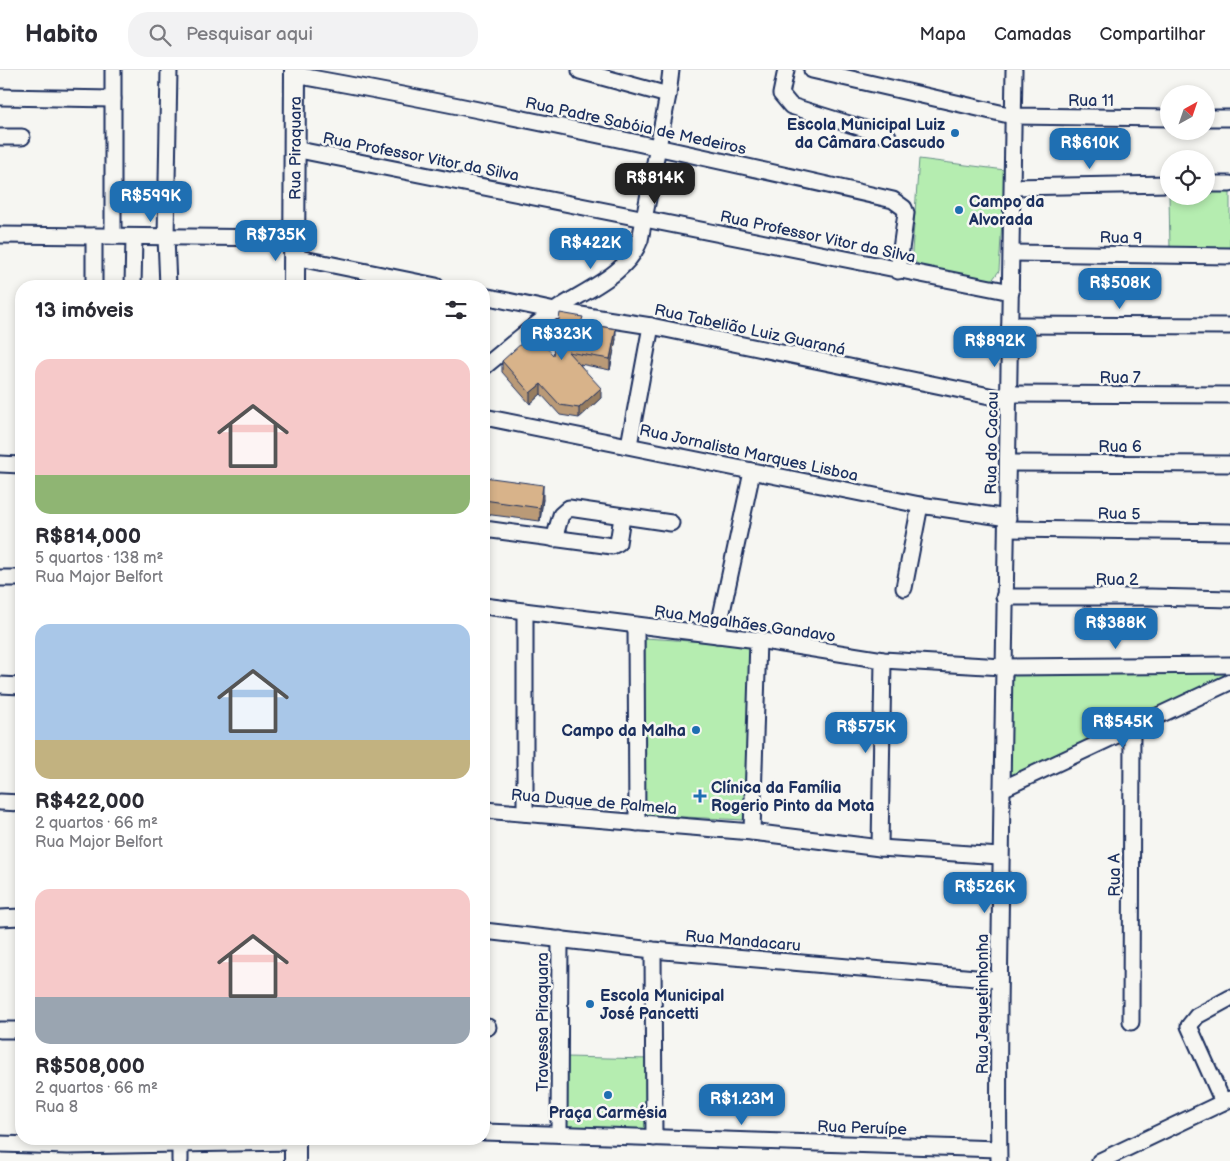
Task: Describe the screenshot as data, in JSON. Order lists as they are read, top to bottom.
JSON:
{
  "streets": {
    "main road": ["Rua Piraquara"],
    "street": [
      "Rua 11",
      "Rua Padre Sabóia de Medeiros",
      "Rua Professor Vitor da Silva",
      "Rua 9",
      "Rua Tabelião Luiz Guaraná",
      "Rua 7",
      "Rua do Cacau",
      "Rua 6",
      "Rua Jornalista Marques Lisboa",
      "Rua 5",
      "Rua 2",
      "Rua Magalhães Gandavo",
      "Rua Duque de Palmela",
      "Rua A",
      "Rua Mandacaru",
      "Rua Jequetinhonha",
      "Travessa Piraquara",
      "Rua Peruípe"
    ]
  },
  "crossings": [
    ["Rua 11", "Rua do Cacau"],
    ["Rua Padre Sabóia de Medeiros", "Rua Piraquara"],
    ["Rua Padre Sabóia de Medeiros", "Rua Professor Vitor da Silva"],
    ["Rua Piraquara", "Rua Professor Vitor da Silva"],
    ["Rua Professor Vitor da Silva", "Rua do Cacau"],
    ["Rua 9", "Rua do Cacau"],
    ["Rua Tabelião Luiz Guaraná", "Rua 7"],
    ["Rua Tabelião Luiz Guaraná", "Rua do Cacau"],
    ["Rua 7", "Rua do Cacau"],
    ["Rua do Cacau", "Rua 6"],
    ["Rua do Cacau", "Rua Jornalista Marques Lisboa"],
    ["Rua do Cacau", "Rua 5"],
    ["Rua do Cacau", "Rua 2"],
    ["Rua do Cacau", "Rua Magalhães Gandavo"],
    ["Rua do Cacau", "Rua Jequetinhonha"],
    ["Rua Jornalista Marques Lisboa", "Rua 5"],
    ["Rua Magalhães Gandavo", "Rua Jequetinhonha"],
    ["Rua Duque de Palmela", "Rua Jequetinhonha"],
    ["Rua Mandacaru", "Rua Jequetinhonha"],
    ["Rua Mandacaru", "Travessa Piraquara"],
    ["Rua Jequetinhonha", "Rua Peruípe"],
    ["Travessa Piraquara", "Rua Peruípe"]
  ],
  "places": {
    "other": [
      "Escola Municipal Luiz da Câmara Cascudo",
      "Campo da Alvorada",
      "Campo da Malha",
      "Escola Municipal José Pancetti",
      "Praça Carmésia"
    ],
    "health": ["Clínica da Família Rogerio Pinto da Mota"]
  },
  "north": "top right",
  "page": {
    "header": "Habito",
    "search": "Pesquisar aqui",
    "nav": ["Mapa", "Camadas", "Compartilhar"],
    "price": [
      "R$610K",
      "R$814K",
      "R$599K",
      "R$735K",
      "R$422K",
      "R$508K",
      "R$323K",
      "R$892K",
      "R$388K",
      "R$545K",
      "R$575K",
      "R$526K",
      "R$1.23M"
    ],
    "heading": "13 imóveis",
    "list": [
      {
        "name": "R$814,000",
        "note": "5 quartos · 138 m² · Rua Major Belfort"
      },
      {
        "name": "R$422,000",
        "note": "2 quartos · 66 m² · Rua Major Belfort"
      },
      {
        "name": "R$508,000",
        "note": "2 quartos · 66 m² · Rua 8"
      }
    ]
  }
}
